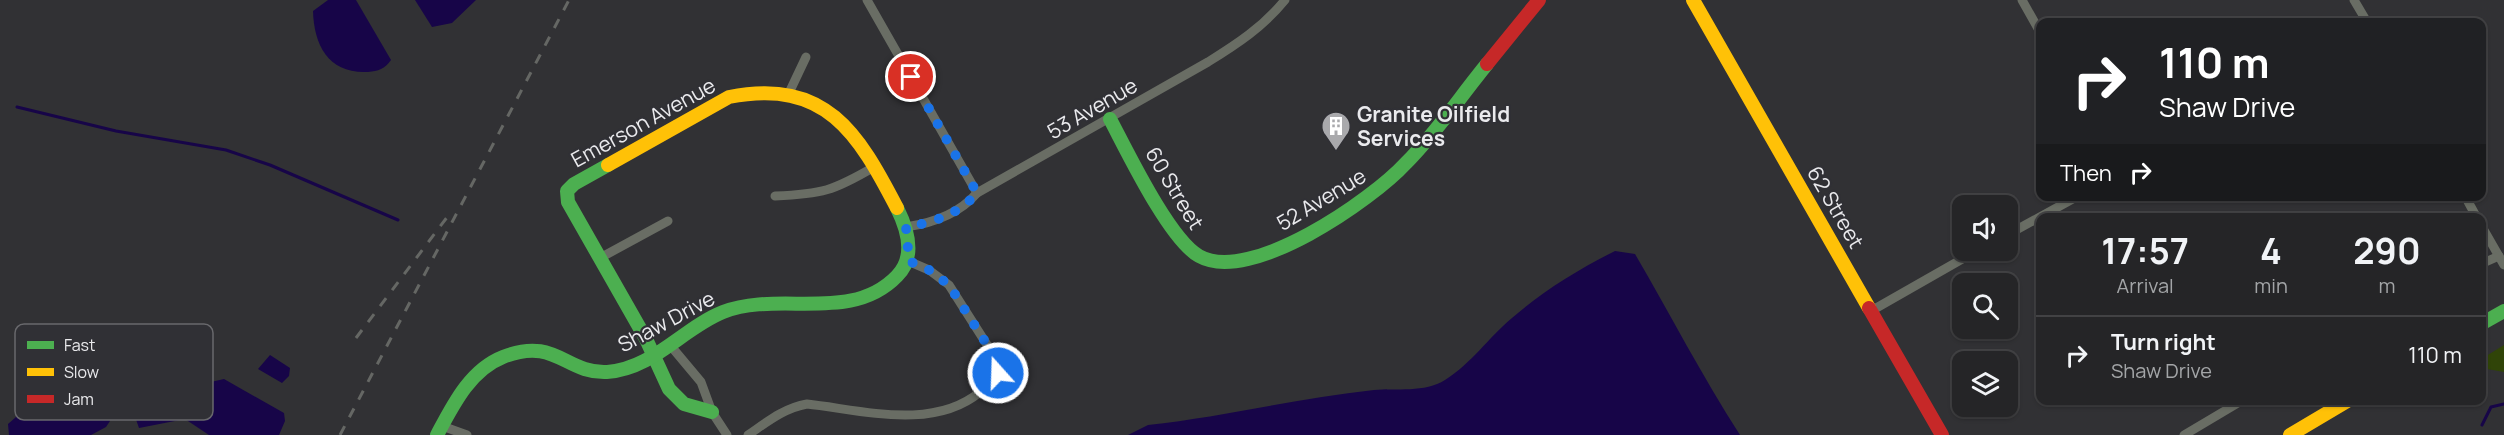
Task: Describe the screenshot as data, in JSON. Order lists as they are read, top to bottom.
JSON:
{
  "streets": {
    "street": [
      "53 Avenue",
      "Emerson Avenue",
      "60 Street",
      "52 Avenue",
      "62 Street",
      "Shaw Drive"
    ]
  },
  "crossings": [
    ["53 Avenue", "Emerson Avenue"],
    ["53 Avenue", "60 Street"],
    ["60 Street", "52 Avenue"]
  ],
  "places": {
    "building": ["Granite Oilfield Services"]
  },
  "legend": ["Fast", "Slow", "Jam"],
  "page": {
    "turn": ["110 m", "Shaw Drive"],
    "then": "Then",
    "eta": [
      "17:57",
      "Arrival",
      "4",
      "min",
      "290",
      "m"
    ],
    "list": [
      {
        "name": "Turn right",
        "note": "Shaw Drive",
        "value": "110 m"
      }
    ]
  }
}
